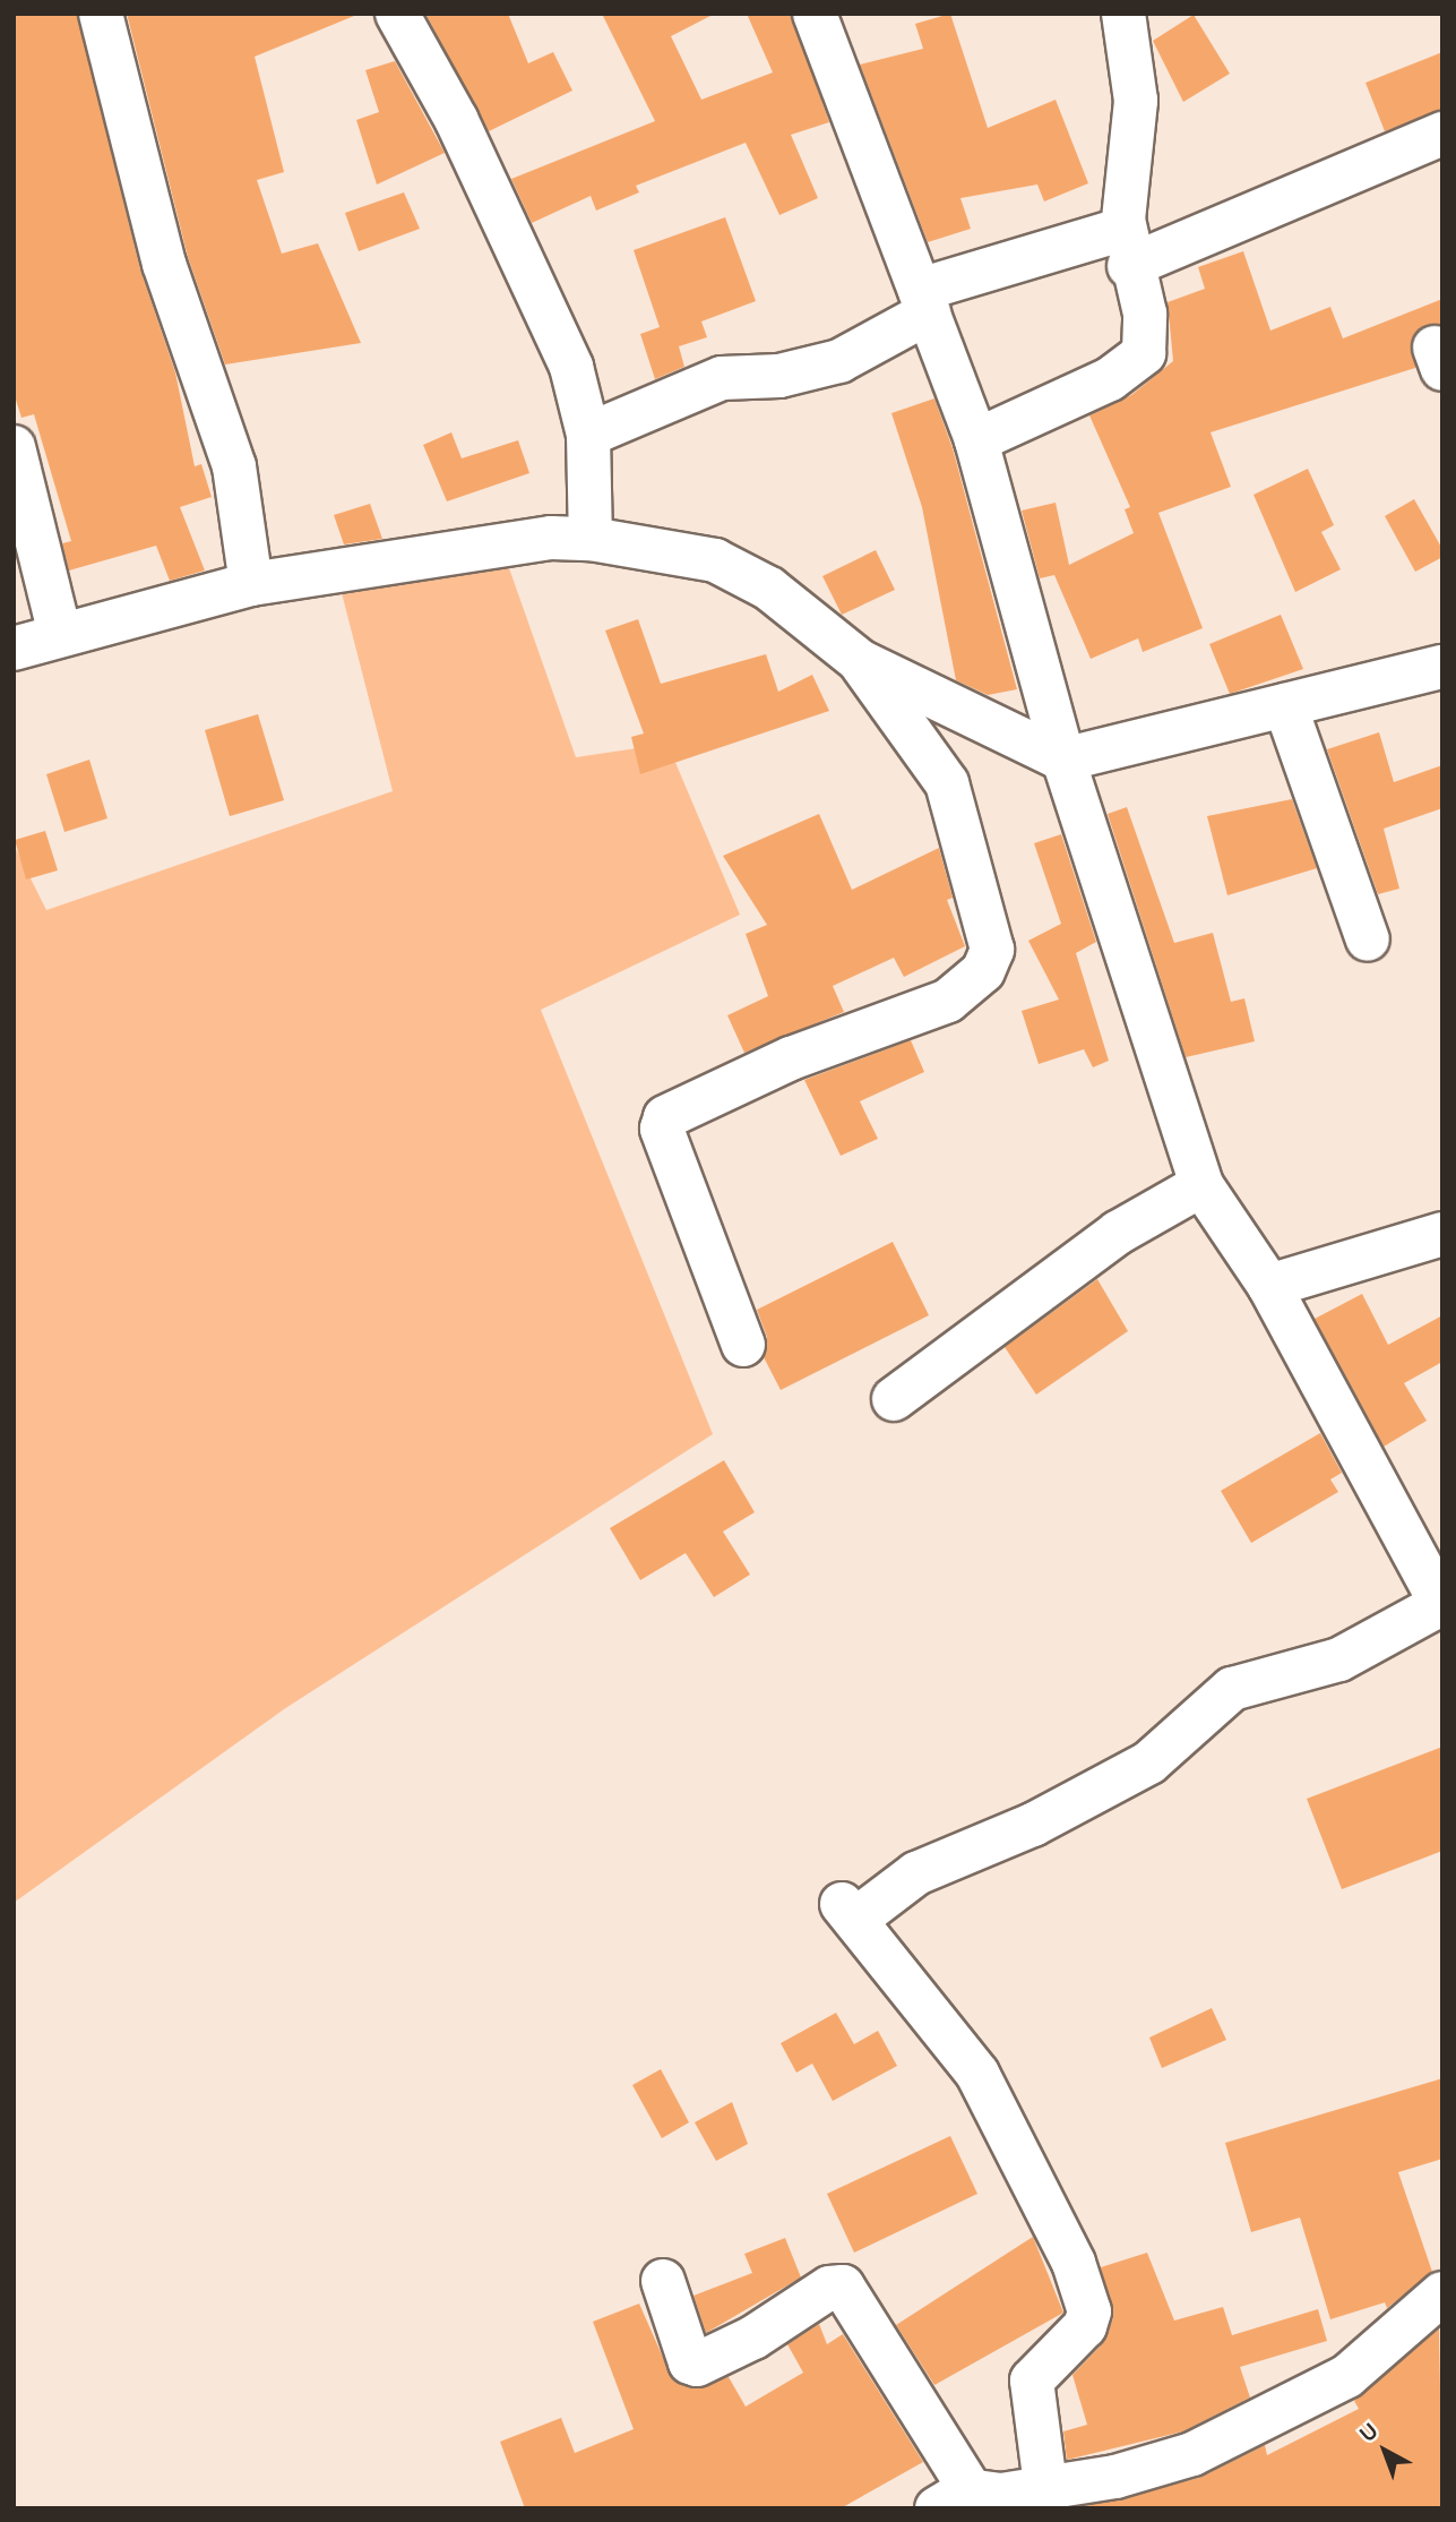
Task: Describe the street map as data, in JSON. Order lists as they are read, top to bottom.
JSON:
{
  "north": "top left"
}
